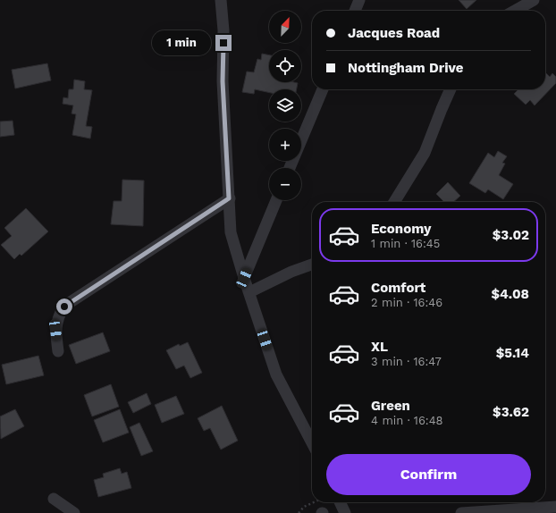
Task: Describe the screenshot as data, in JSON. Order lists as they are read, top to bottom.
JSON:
{
  "north": "top right",
  "page": {
    "map_buttons": ["+", "−"],
    "banner": ["Jacques Road", "Nottingham Drive"],
    "bubble": "1 min",
    "list": [
      {
        "name": "Economy",
        "note": "1 min · 16:45",
        "value": "$3.02"
      },
      {
        "name": "Comfort",
        "note": "2 min · 16:46",
        "value": "$4.08"
      },
      {
        "name": "XL",
        "note": "3 min · 16:47",
        "value": "$5.14"
      },
      {
        "name": "Green",
        "note": "4 min · 16:48",
        "value": "$3.62"
      }
    ],
    "buttons": "Confirm"
  }
}
